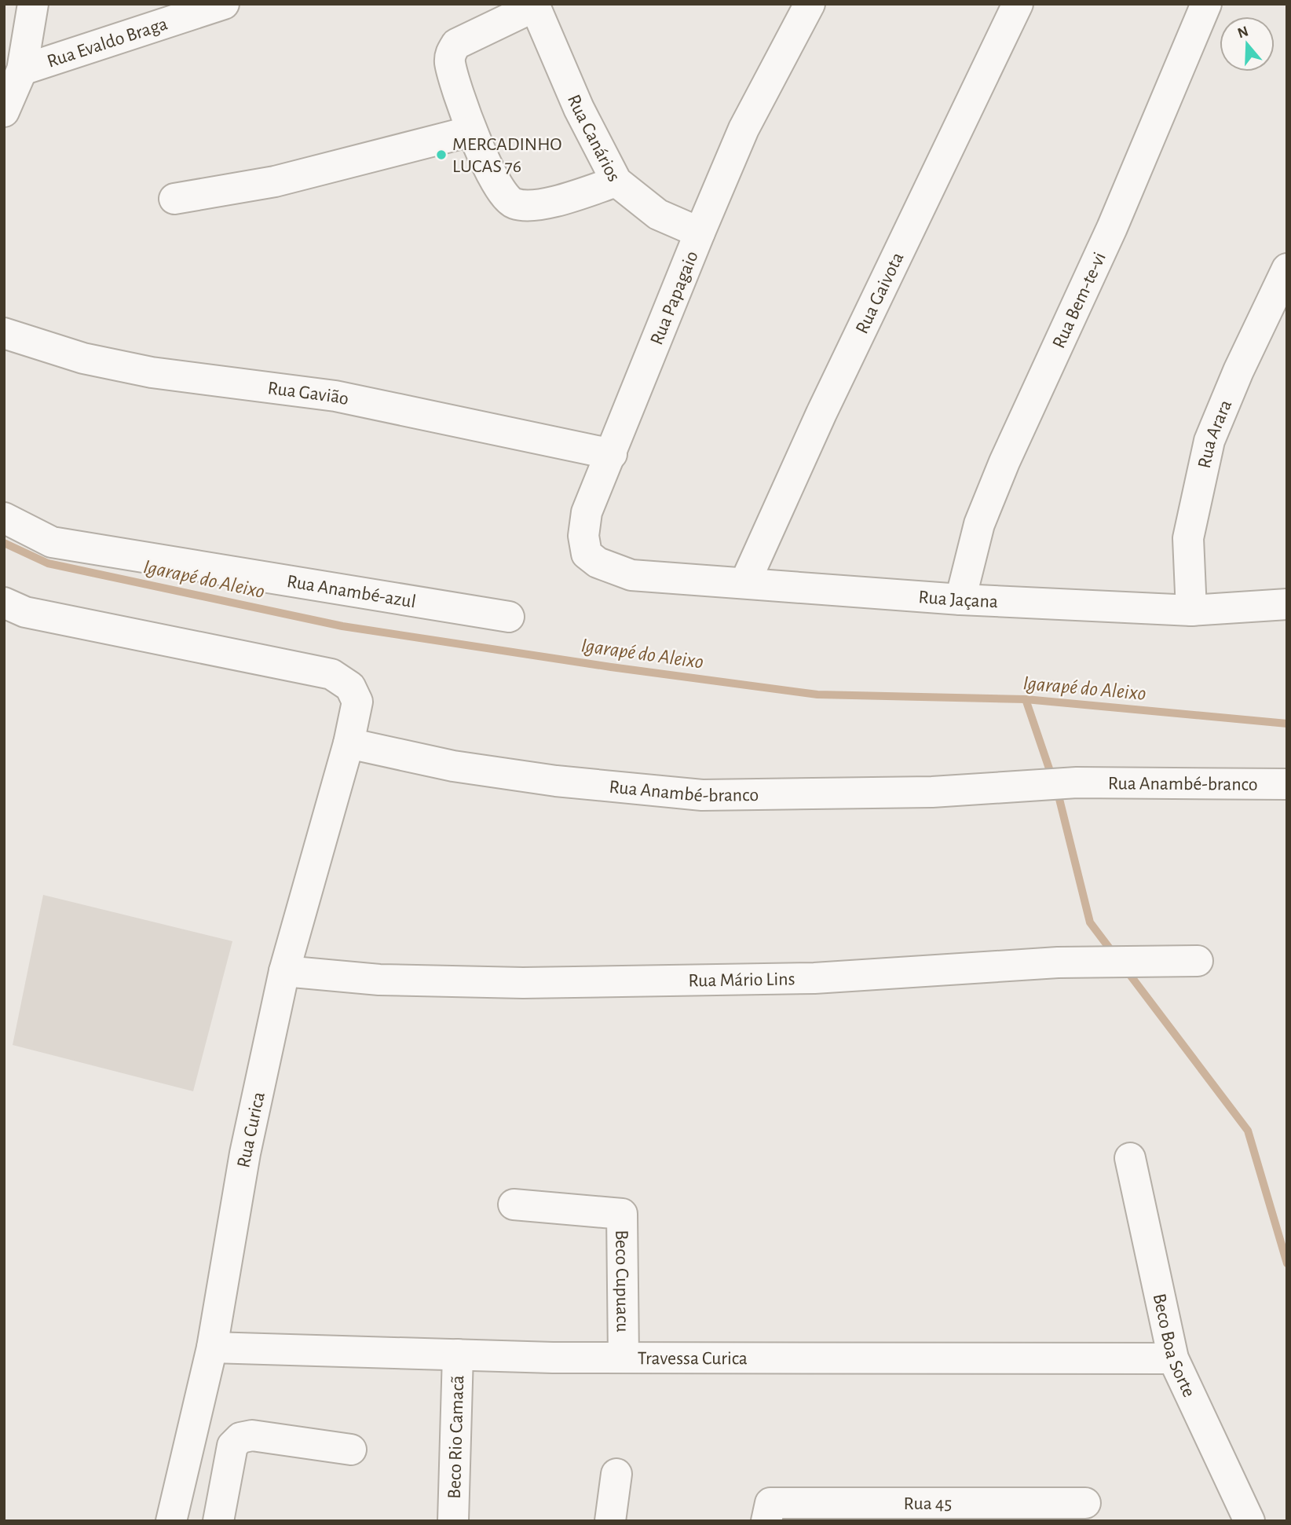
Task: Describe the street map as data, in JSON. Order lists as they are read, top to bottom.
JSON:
{
  "streets": {
    "street": [
      "Rua Evaldo Braga",
      "Rua Canários",
      "Rua Gaivota",
      "Rua Papagaio",
      "Rua Bem-te-vi",
      "Rua Gavião",
      "Rua Arara",
      "Rua Anambé-azul",
      "Rua Jaçana",
      "Rua Anambé-branco",
      "Rua Mário Lins",
      "Rua Curica",
      "Beco Cupuacu",
      "Beco Boa Sorte",
      "Travessa Curica",
      "Beco Rio Camacã",
      "Rua 45"
    ]
  },
  "crossings": [
    ["Rua Canários", "Rua Papagaio"],
    ["Rua Gaivota", "Rua Jaçana"],
    ["Rua Papagaio", "Rua Gavião"],
    ["Rua Papagaio", "Rua Jaçana"],
    ["Rua Bem-te-vi", "Rua Jaçana"],
    ["Rua Arara", "Rua Jaçana"],
    ["Rua Anambé-branco", "Rua Curica"],
    ["Rua Mário Lins", "Rua Curica"],
    ["Rua Curica", "Travessa Curica"],
    ["Beco Cupuacu", "Travessa Curica"],
    ["Beco Boa Sorte", "Travessa Curica"],
    ["Travessa Curica", "Beco Rio Camacã"]
  ],
  "water": ["Igarapé do Aleixo"],
  "places": ["MERCADINHO LUCAS 76"],
  "north": "top"
}
